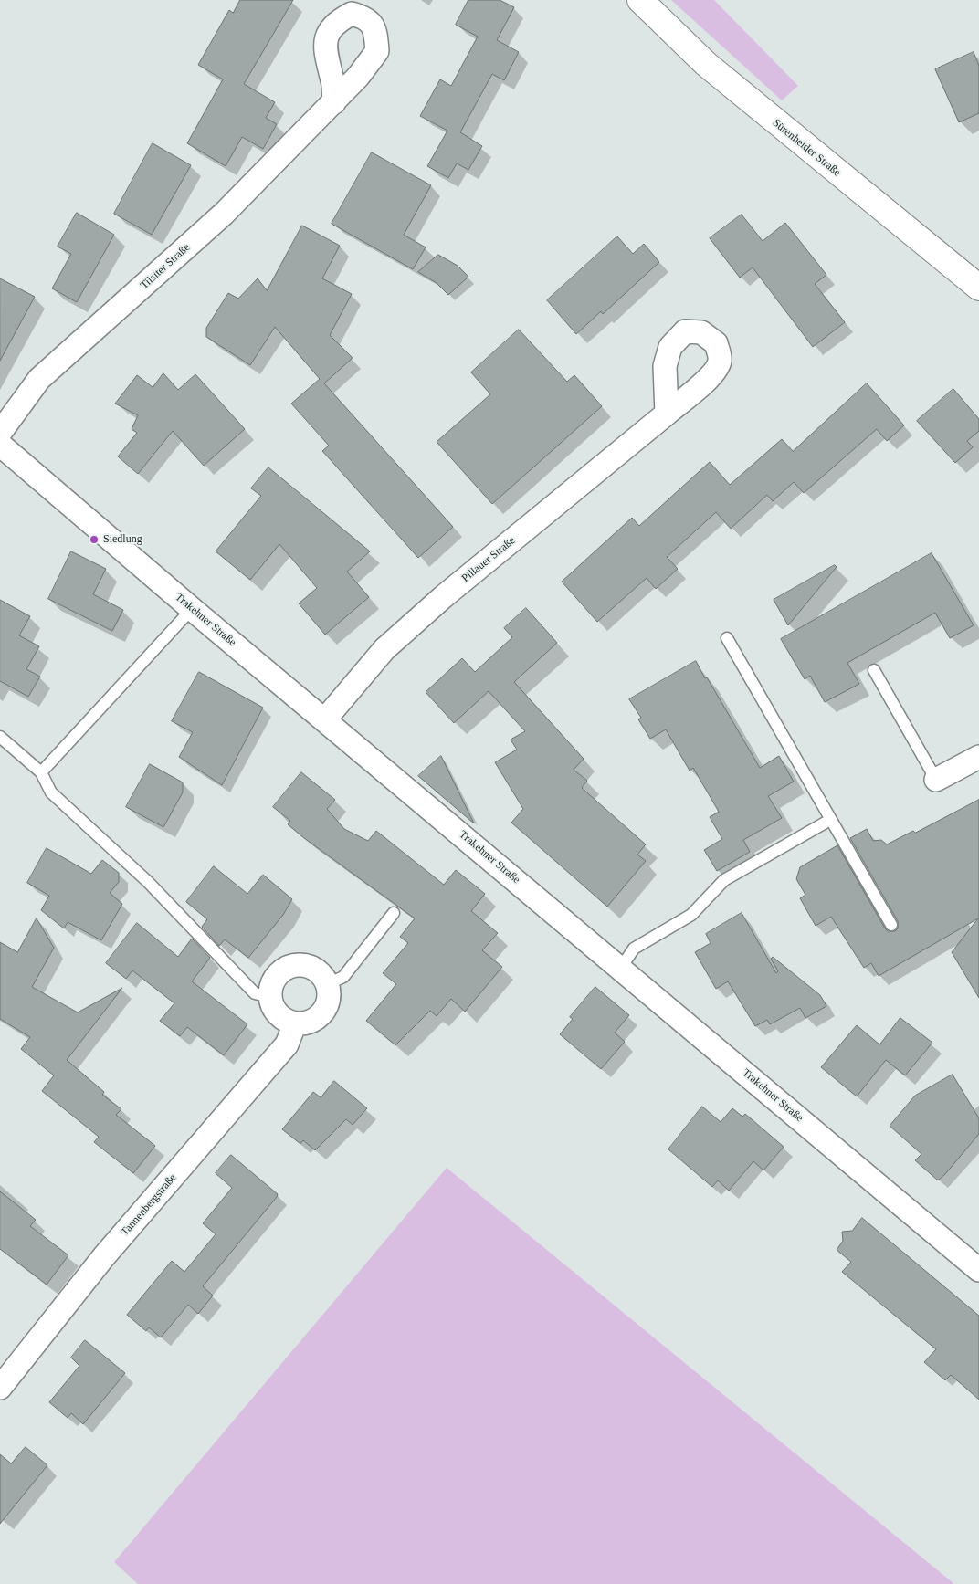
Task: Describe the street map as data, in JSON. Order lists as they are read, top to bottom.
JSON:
{
  "streets": {
    "main road": ["Sürenheider Straße"],
    "street": [
      "Tilsiter Straße",
      "Pillauer Straße",
      "Trakehner Straße",
      "Tannenbergstraße"
    ]
  },
  "crossings": [
    ["Pillauer Straße", "Trakehner Straße"]
  ],
  "places": ["Siedlung"]
}
